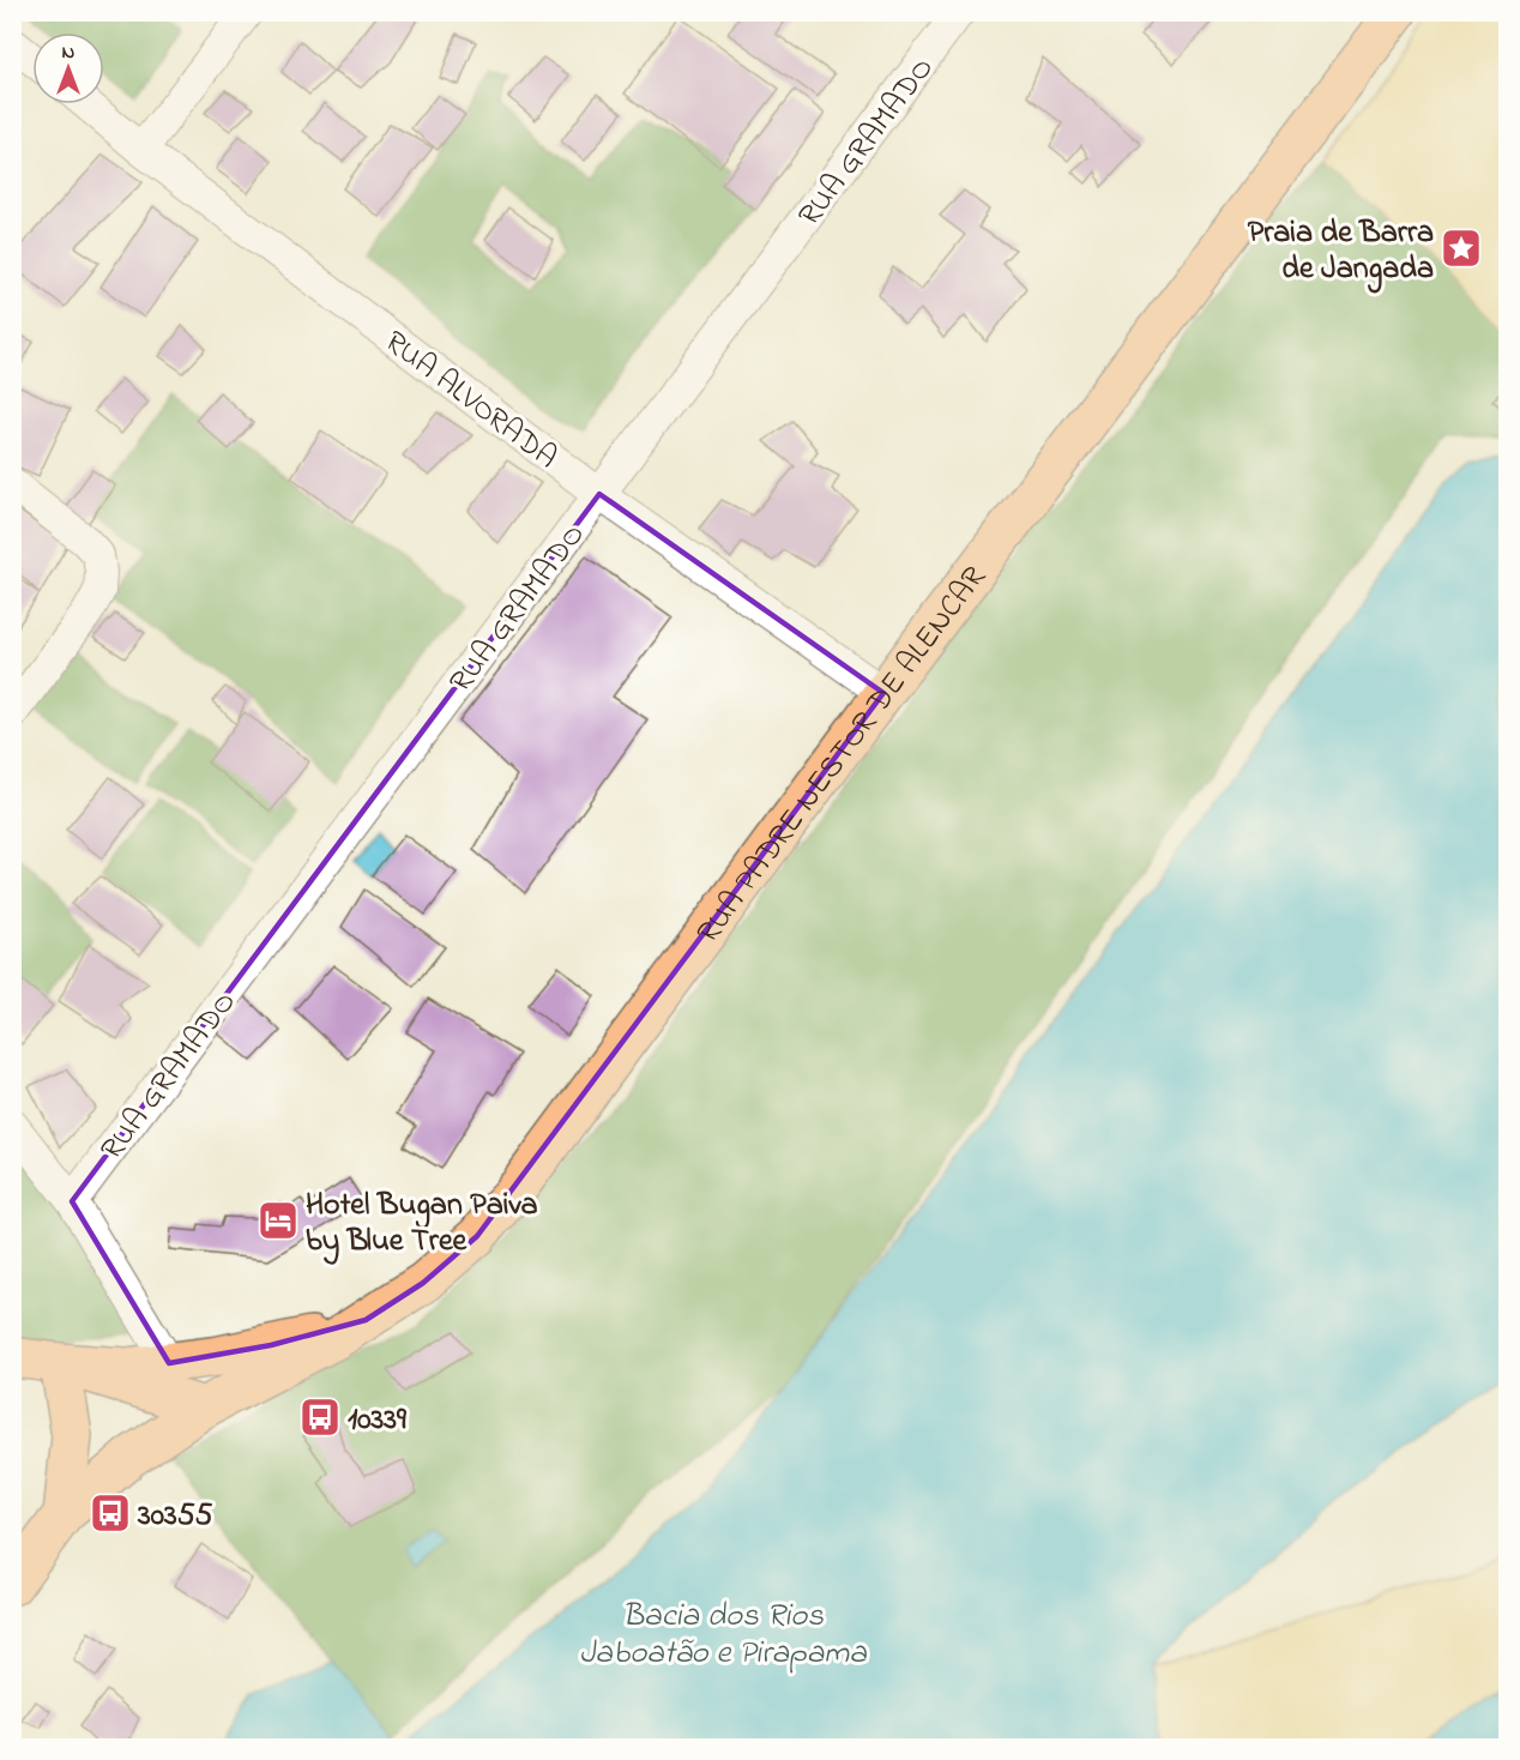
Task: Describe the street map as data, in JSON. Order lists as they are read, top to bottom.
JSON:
{
  "streets": {
    "main road": ["RUA PADRE NESTOR DE ALENCAR"],
    "street": ["RUA GRAMADO", "RUA ALVORADA"]
  },
  "crossings": [
    ["RUA GRAMADO", "RUA ALVORADA"],
    ["RUA ALVORADA", "RUA PADRE NESTOR DE ALENCAR"]
  ],
  "water": ["Bacia dos Rios Jaboatão e Pirapama"],
  "places": {
    "place": ["Praia de Barra de Jangada"],
    "hotel": ["Hotel Bugan Paiva by Blue Tree"],
    "bus stop": ["10339", "30355"]
  },
  "north": "top"
}
